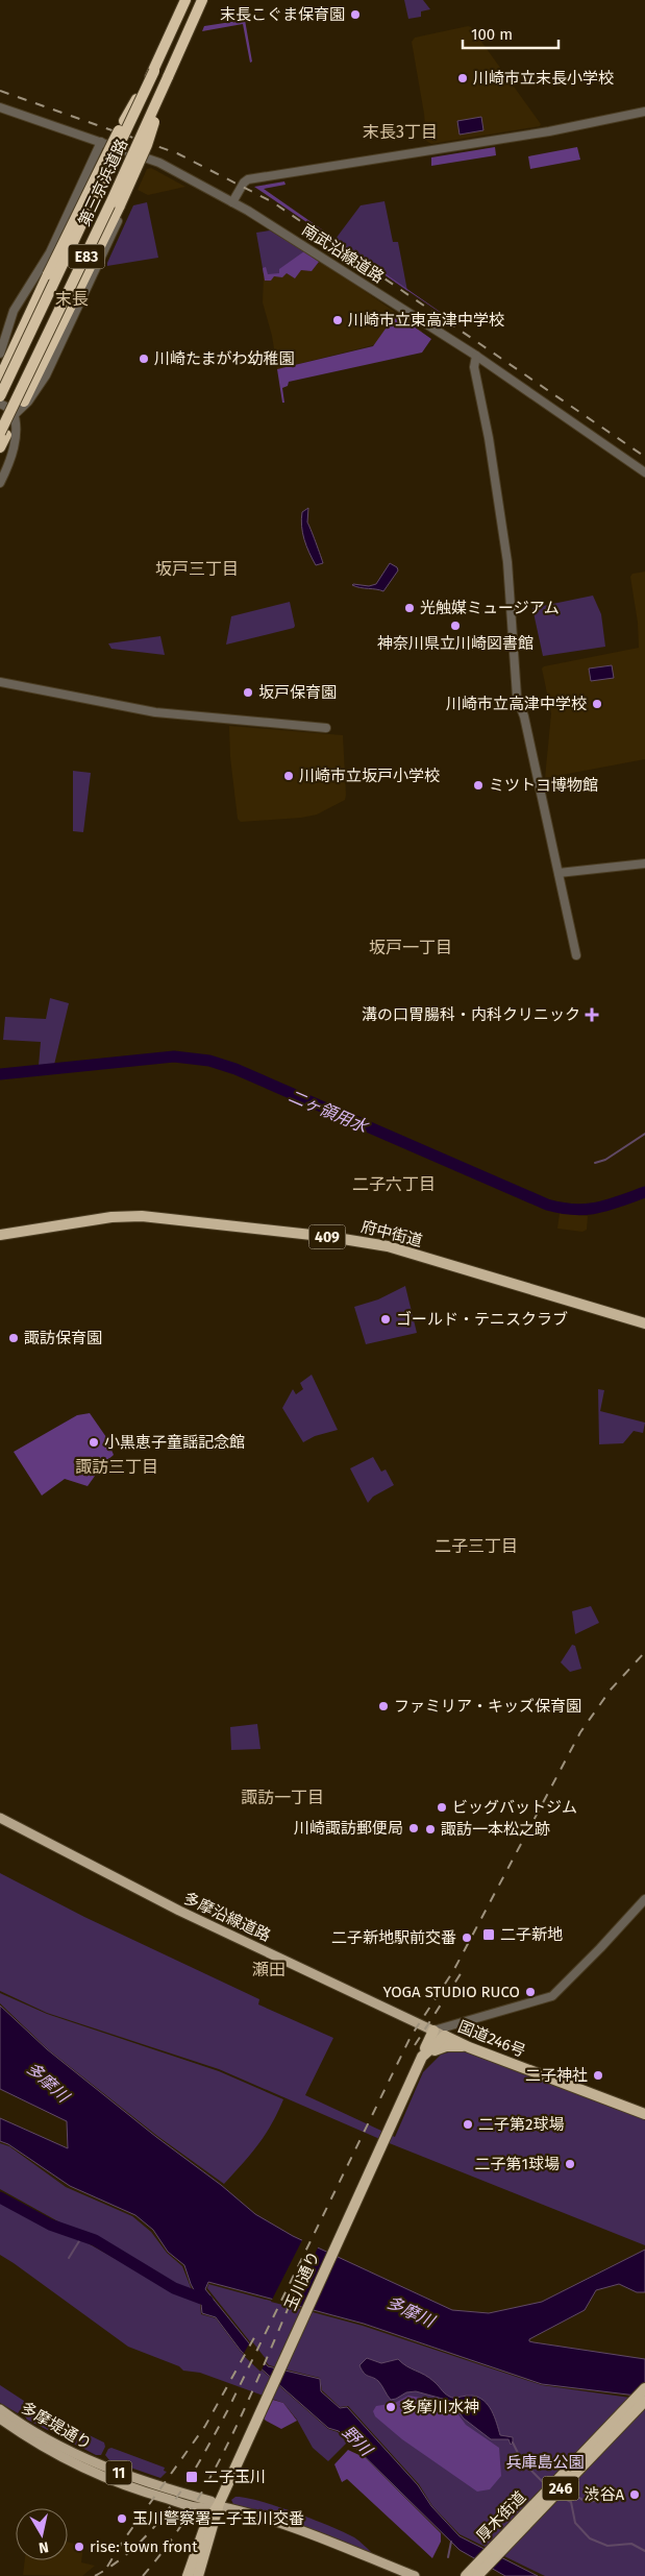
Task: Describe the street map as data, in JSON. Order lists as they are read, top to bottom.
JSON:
{
  "streets": {
    "highway": [
      "第三京浜道路",
      "E83",
      "府中街道",
      "409",
      "国道246号",
      "玉川通り",
      "246",
      "厚木街道"
    ],
    "main road": ["多摩沿線道路", "多摩堤通り", "11"],
    "street": ["南武沿線道路"]
  },
  "crossings": [
    ["多摩沿線道路", "国道246号"],
    ["多摩沿線道路", "玉川通り"],
    ["国道246号", "玉川通り"],
    ["玉川通り", "多摩堤通り"]
  ],
  "districts": [
    "末長3丁目",
    "末長",
    "坂戸三丁目",
    "坂戸一丁目",
    "二子六丁目",
    "諏訪三丁目",
    "二子三丁目",
    "諏訪一丁目",
    "瀬田"
  ],
  "water": ["二ヶ領用水", "多摩川", "野川"],
  "parks": ["兵庫島公園"],
  "places": {
    "other": [
      "末長こぐま保育園",
      "川崎市立末長小学校",
      "川崎市立東高津中学校",
      "川崎たまがわ幼稚園",
      "光触媒ミュージアム",
      "神奈川県立川崎図書館",
      "坂戸保育園",
      "川崎市立高津中学校",
      "川崎市立坂戸小学校",
      "ミツトヨ博物館",
      "ゴールド・テニスクラブ",
      "諏訪保育園",
      "小黒恵子童謡記念館",
      "ファミリア・キッズ保育園",
      "ビッグバットジム",
      "川崎諏訪郵便局",
      "諏訪一本松之跡",
      "二子新地駅前交番",
      "YOGA STUDIO RUCO",
      "二子神社",
      "二子第2球場",
      "二子第1球場",
      "多摩川水神",
      "渋谷A",
      "玉川警察署二子玉川交番",
      "rise: town front"
    ],
    "health": ["溝の口胃腸科・内科クリニック"],
    "transit": ["二子新地", "二子玉川"]
  },
  "scale_bar": "100 m",
  "north": "bottom"
}
